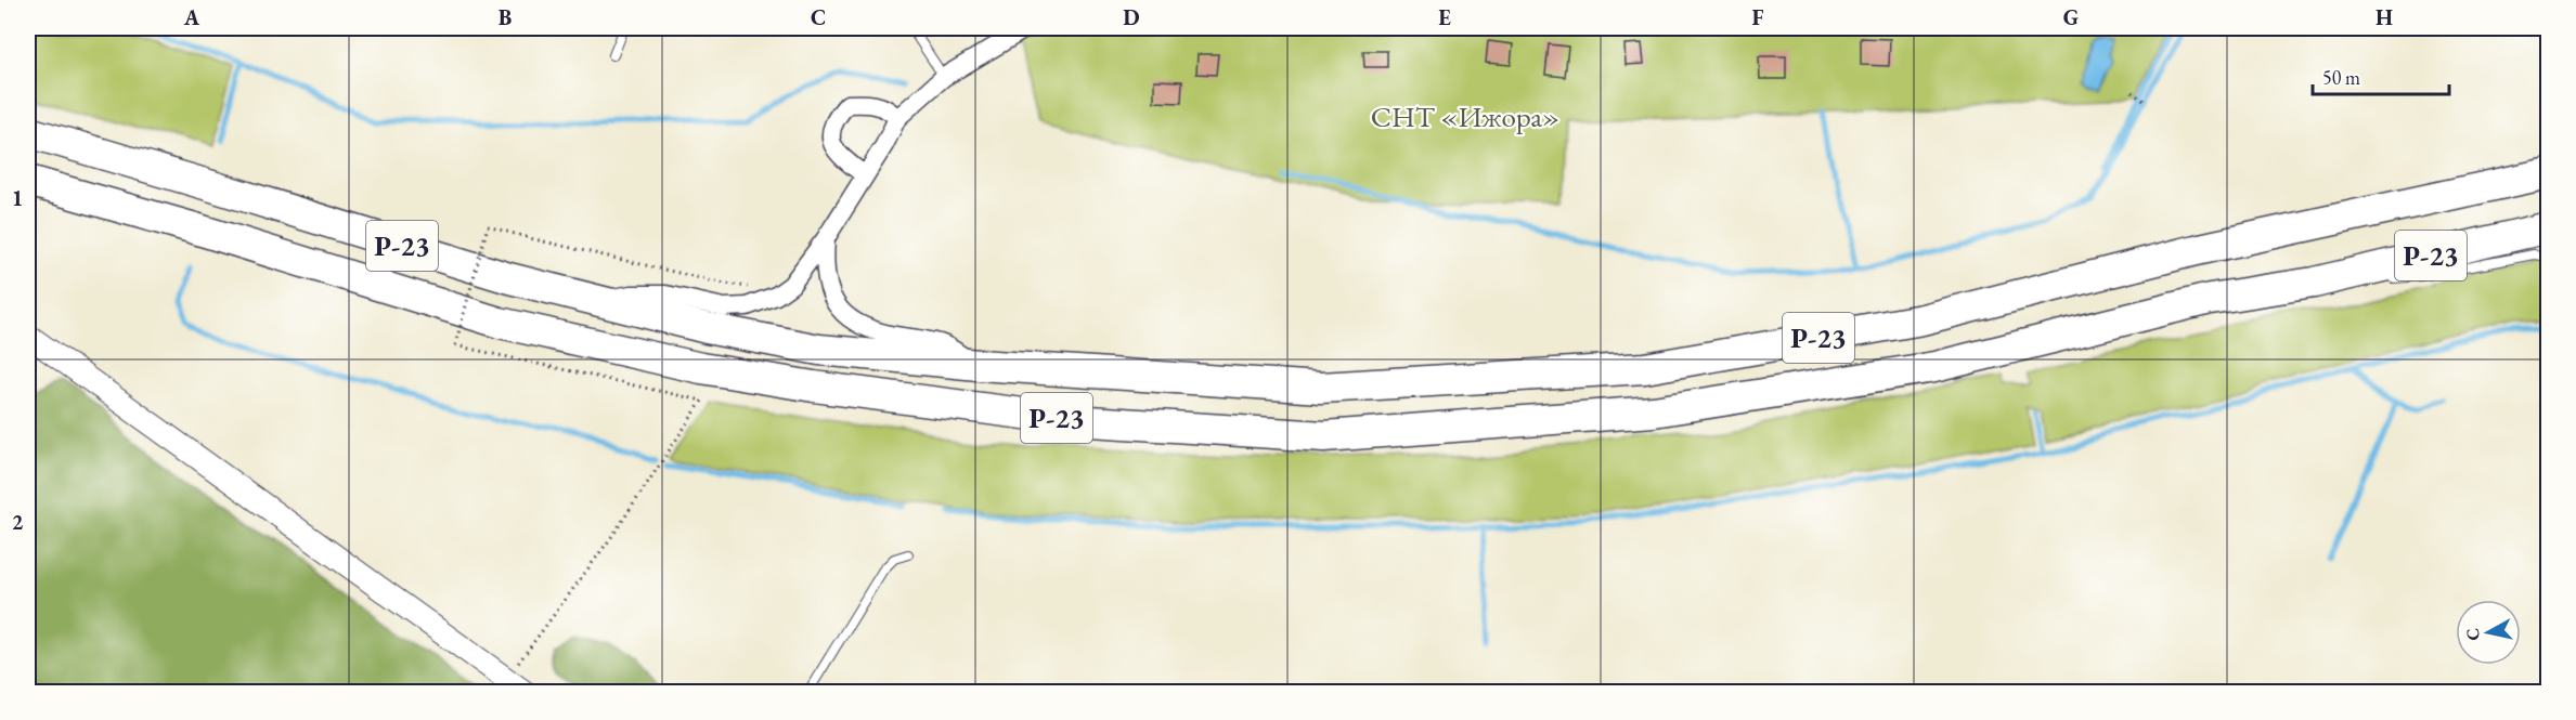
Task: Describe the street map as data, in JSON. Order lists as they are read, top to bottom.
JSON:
{
  "streets": {
    "highway": ["Р-23"]
  },
  "parks": ["СНТ «Ижора»"],
  "scale_bar": "50 m",
  "north": "left",
  "grid": {
    "columns": [
      "A",
      "B",
      "C",
      "D",
      "E",
      "F",
      "G",
      "H"
    ],
    "rows": ["1", "2"]
  }
}
